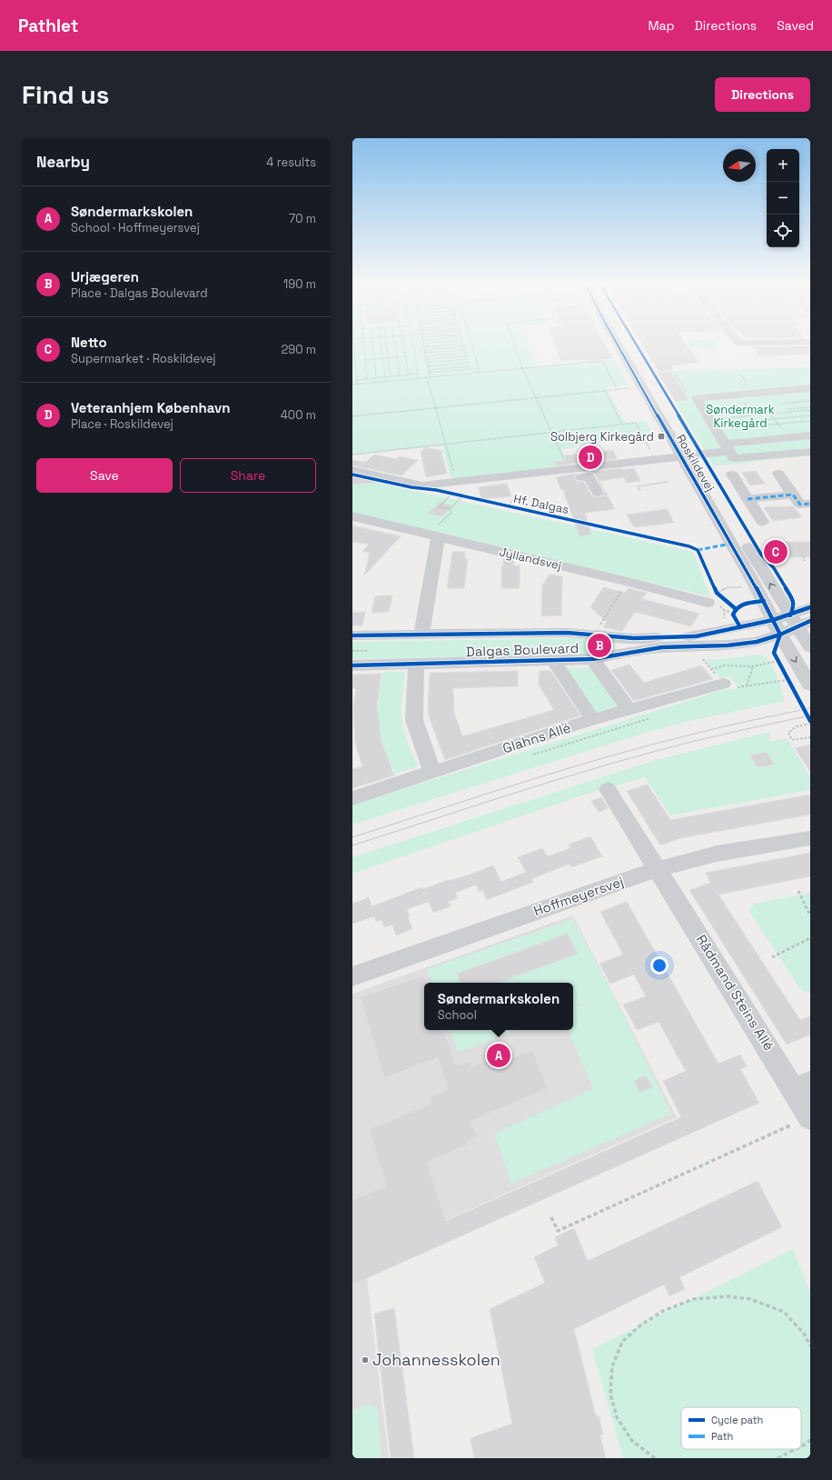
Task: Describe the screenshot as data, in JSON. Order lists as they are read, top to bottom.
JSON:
{
  "streets": {
    "street": [
      "Roskildevej",
      "Jyllandsvej",
      "Dalgas Boulevard",
      "Glahns Allé",
      "Hoffmeyersvej",
      "Rådmand Steins Allé"
    ],
    "cycle path": ["Hf. Dalgas"]
  },
  "crossings": [
    ["Roskildevej", "Dalgas Boulevard"],
    ["Hoffmeyersvej", "Rådmand Steins Allé"]
  ],
  "parks": ["Søndermark Kirkegård"],
  "places": {
    "transit": ["Solbjerg Kirkegård"],
    "other": ["Johannesskolen"]
  },
  "legend": ["Cycle path", "Path"],
  "north": "left",
  "page": {
    "header": "Pathlet",
    "nav": ["Map", "Directions", "Saved"],
    "buttons": [
      "Directions",
      ["Save", "Share"]
    ],
    "title": "Find us",
    "heading": ["Nearby", "4 results"],
    "map_buttons": ["+", "−"],
    "list": [
      {
        "mark": "A",
        "name": "Søndermarkskolen",
        "note": "School · Hoffmeyersvej",
        "value": "70 m"
      },
      {
        "mark": "B",
        "name": "Urjægeren",
        "note": "Place · Dalgas Boulevard",
        "value": "190 m"
      },
      {
        "mark": "C",
        "name": "Netto",
        "note": "Supermarket · Roskildevej",
        "value": "290 m"
      },
      {
        "mark": "D",
        "name": "Veteranhjem København",
        "note": "Place · Roskildevej",
        "value": "400 m"
      }
    ],
    "pins": [
      "D",
      "C",
      "B",
      "A"
    ],
    "popup": ["Søndermarkskolen", "School"]
  }
}
